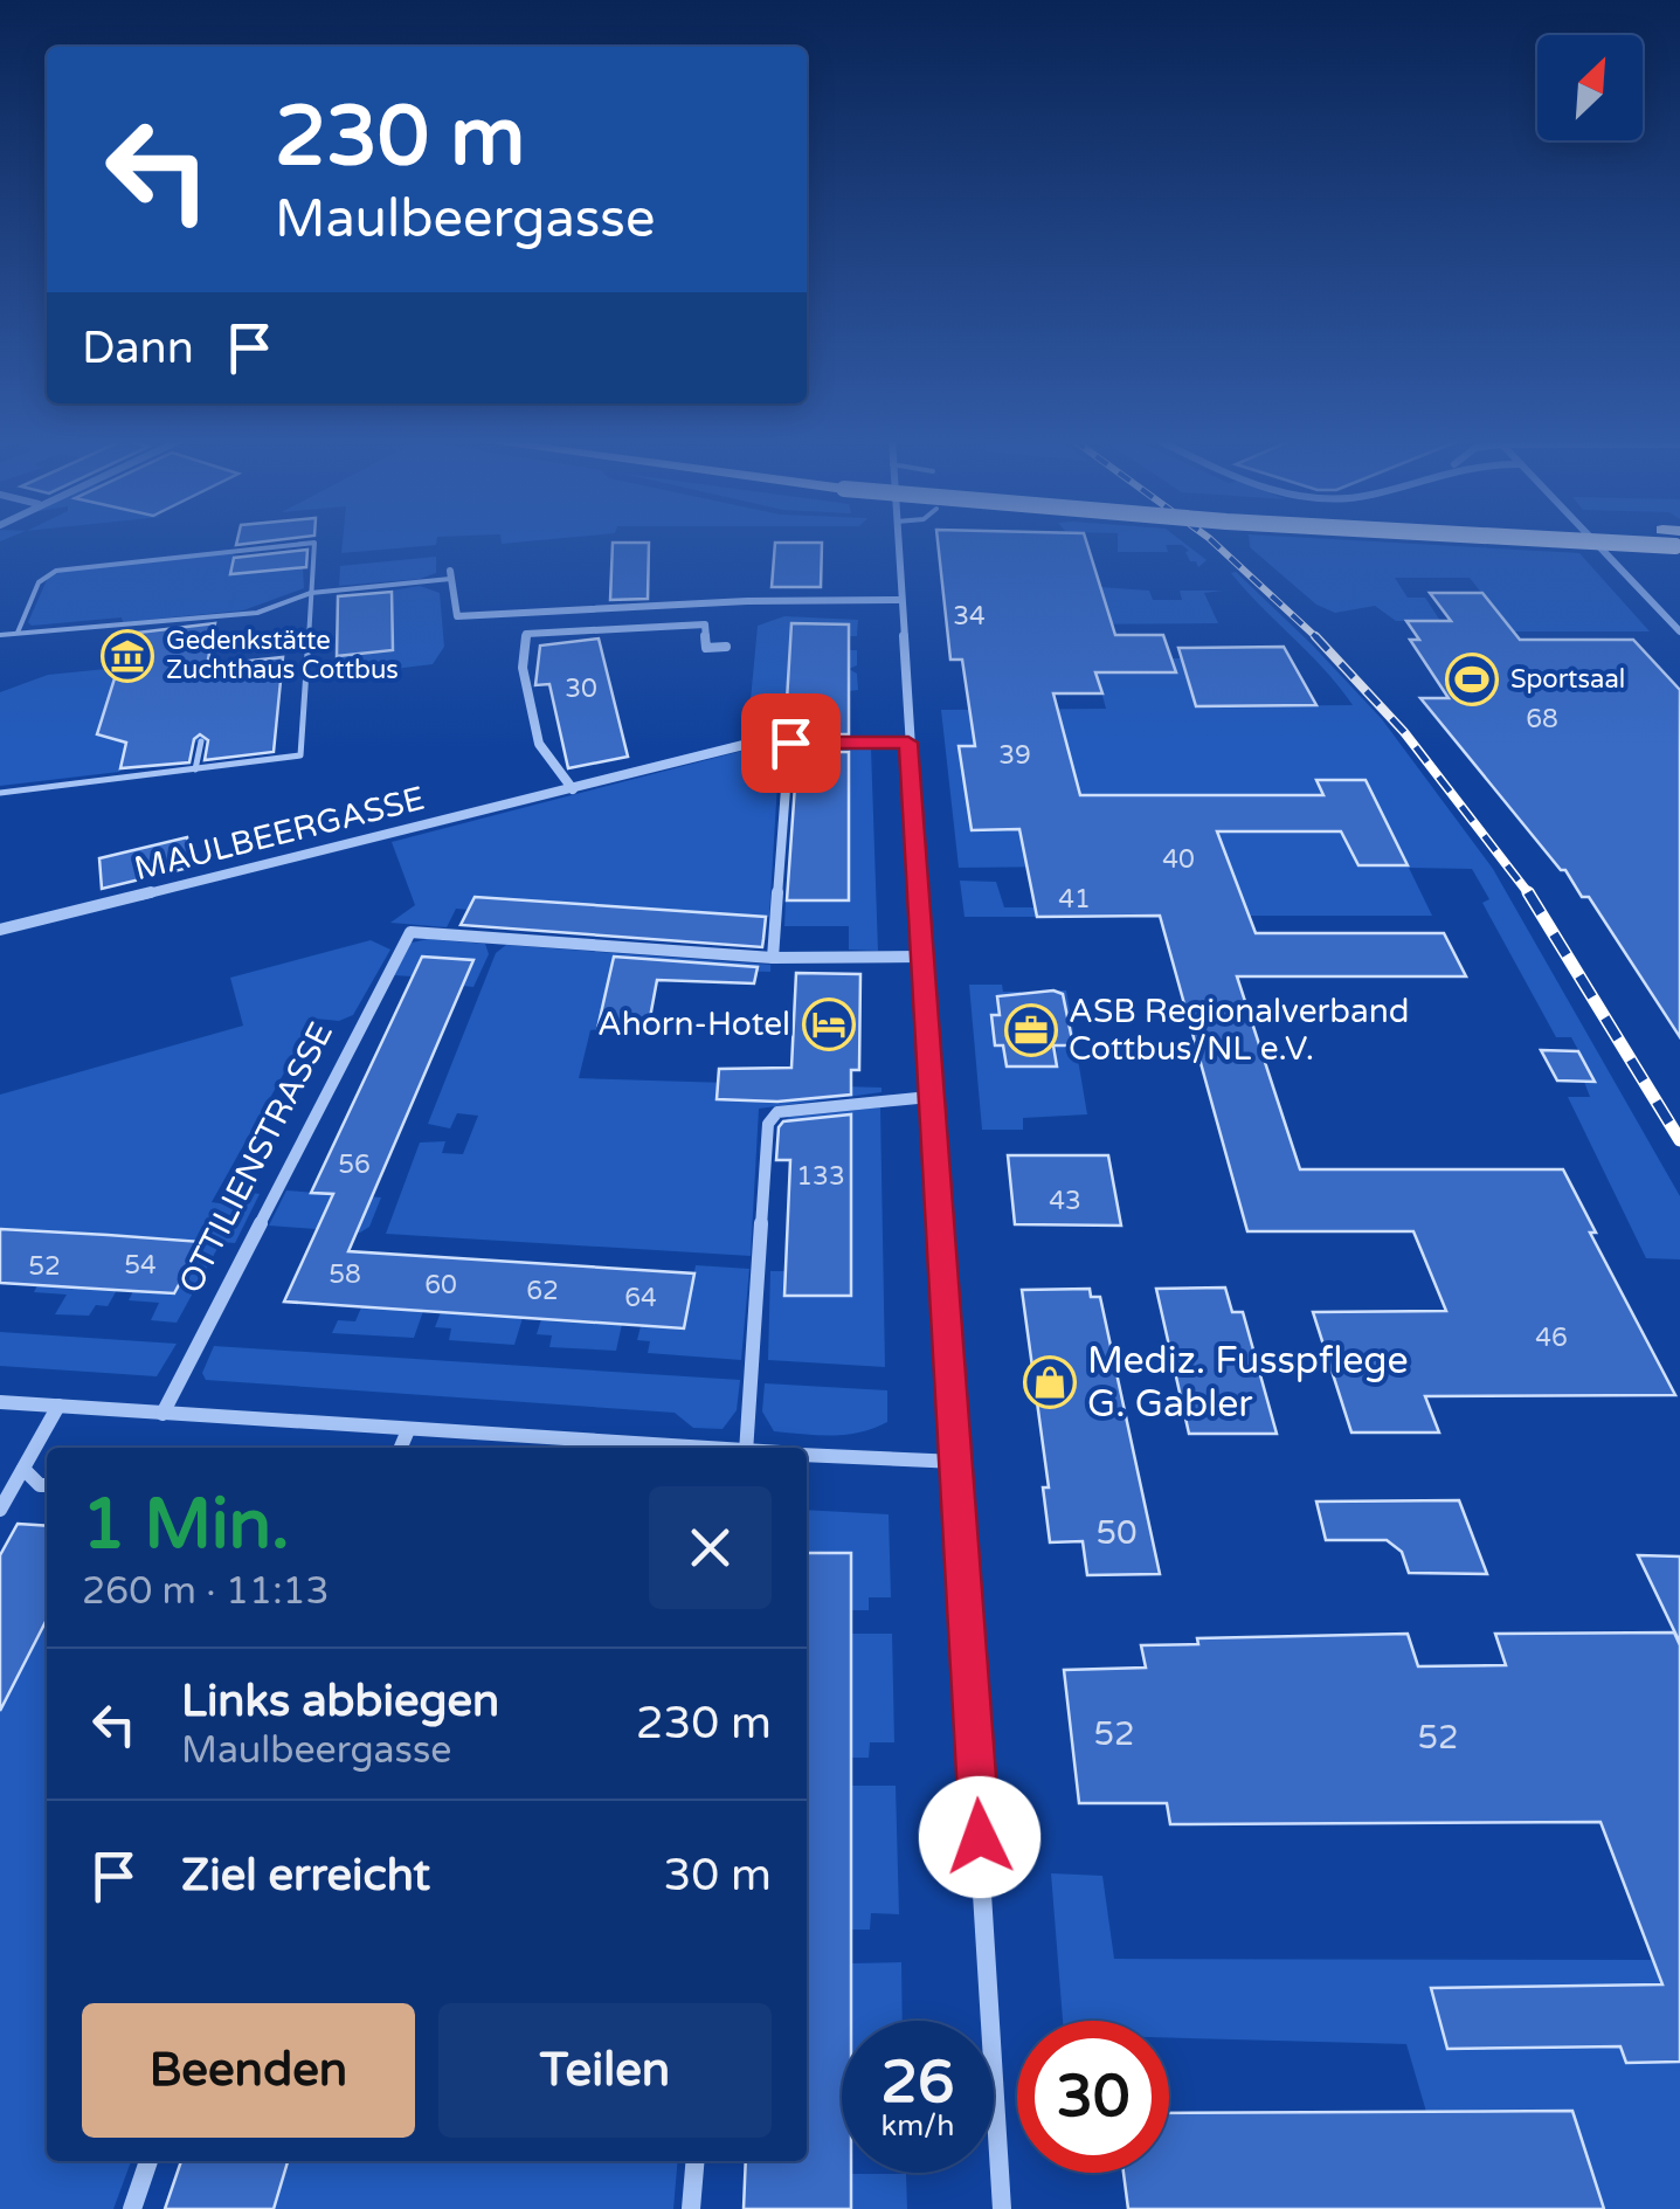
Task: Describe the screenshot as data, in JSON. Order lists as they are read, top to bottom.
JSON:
{
  "streets": {
    "street": ["MAULBEERGASSE", "OTTILIENSTRASSE"]
  },
  "places": {
    "museum": ["Gedenkstätte Zuchthaus Cottbus"],
    "sports": ["Sportsaal"],
    "hotel": ["Ahorn-Hotel"],
    "office": ["ASB Regionalverband Cottbus/NL e.V."],
    "shop": ["Mediz. Fusspflege G. Gabler"]
  },
  "house_numbers": [
    "34",
    "30",
    "68",
    "39",
    "40",
    "41",
    "56",
    "133",
    "43",
    "54",
    "52",
    "58",
    "60",
    "62",
    "64",
    "46",
    "50",
    "52",
    "52"
  ],
  "north": "top right",
  "page": {
    "turn": ["230 m", "Maulbeergasse"],
    "then": "Dann",
    "heading": ["1 Min.", "260 m · 11:13"],
    "list": [
      {
        "name": "Links abbiegen",
        "note": "Maulbeergasse",
        "value": "230 m"
      },
      {
        "name": "Ziel erreicht",
        "value": "30 m"
      }
    ],
    "buttons": ["Beenden", "Teilen"],
    "speed": "26 km/h",
    "limit": "30"
  }
}
